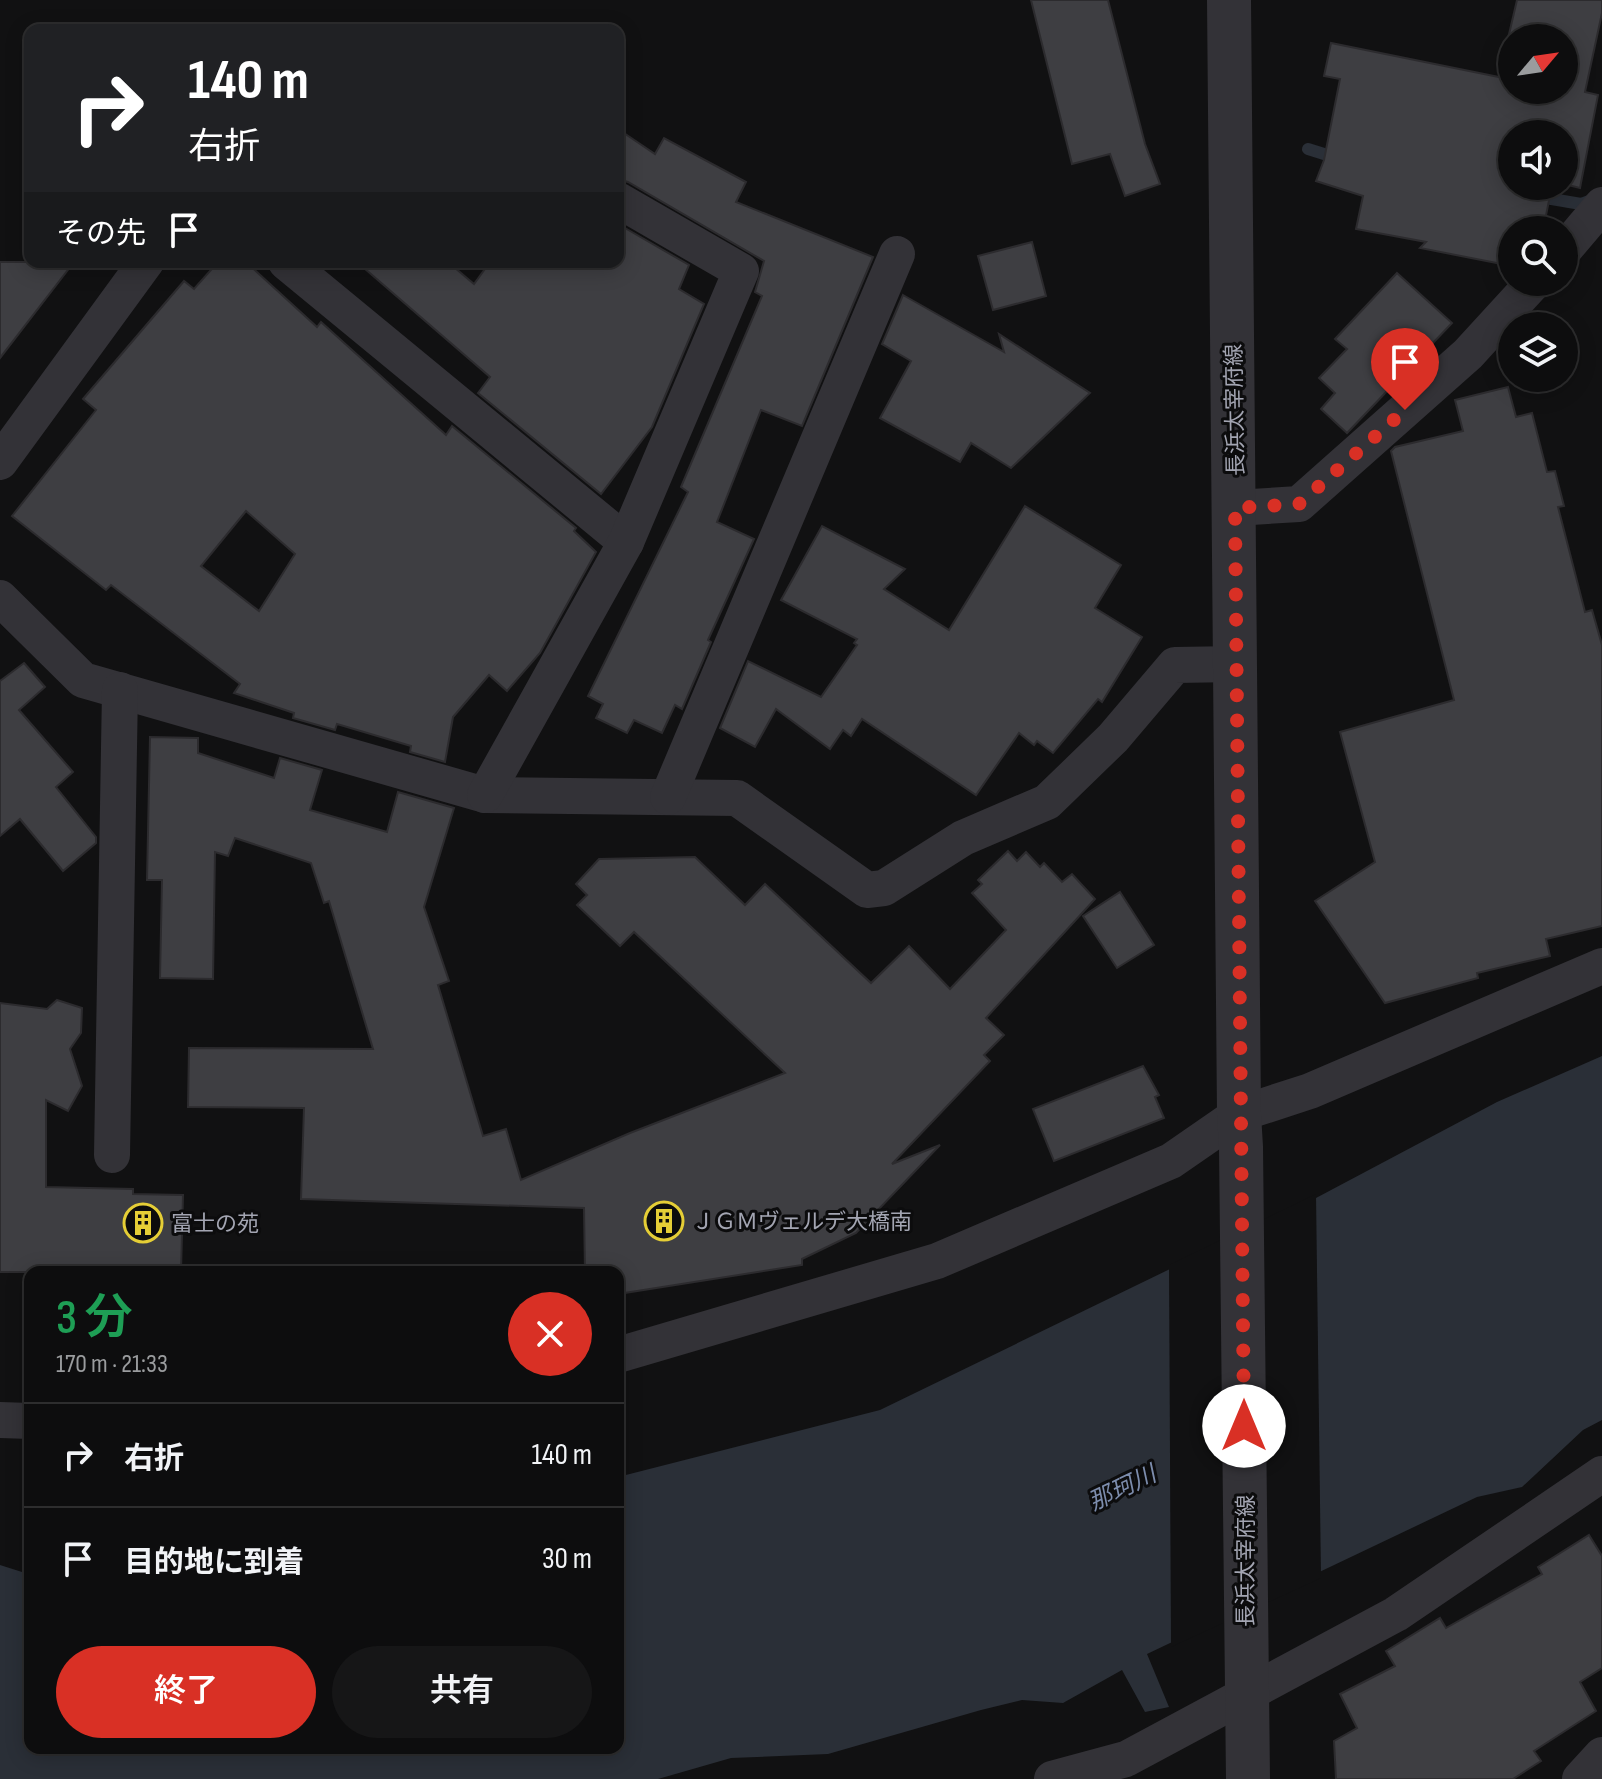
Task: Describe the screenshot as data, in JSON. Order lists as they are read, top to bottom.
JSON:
{
  "streets": {
    "street": ["長浜太宰府線"]
  },
  "water": ["那珂川"],
  "places": {
    "building": ["ＪＧＭヴェルデ大橋南", "富士の苑"]
  },
  "north": "top right",
  "page": {
    "turn": ["140 m", "右折"],
    "then": "その先",
    "heading": ["3 分", "170 m · 21:33"],
    "list": [
      {
        "name": "右折",
        "value": "140 m"
      },
      {
        "name": "目的地に到着",
        "value": "30 m"
      }
    ],
    "buttons": ["終了", "共有"]
  }
}
